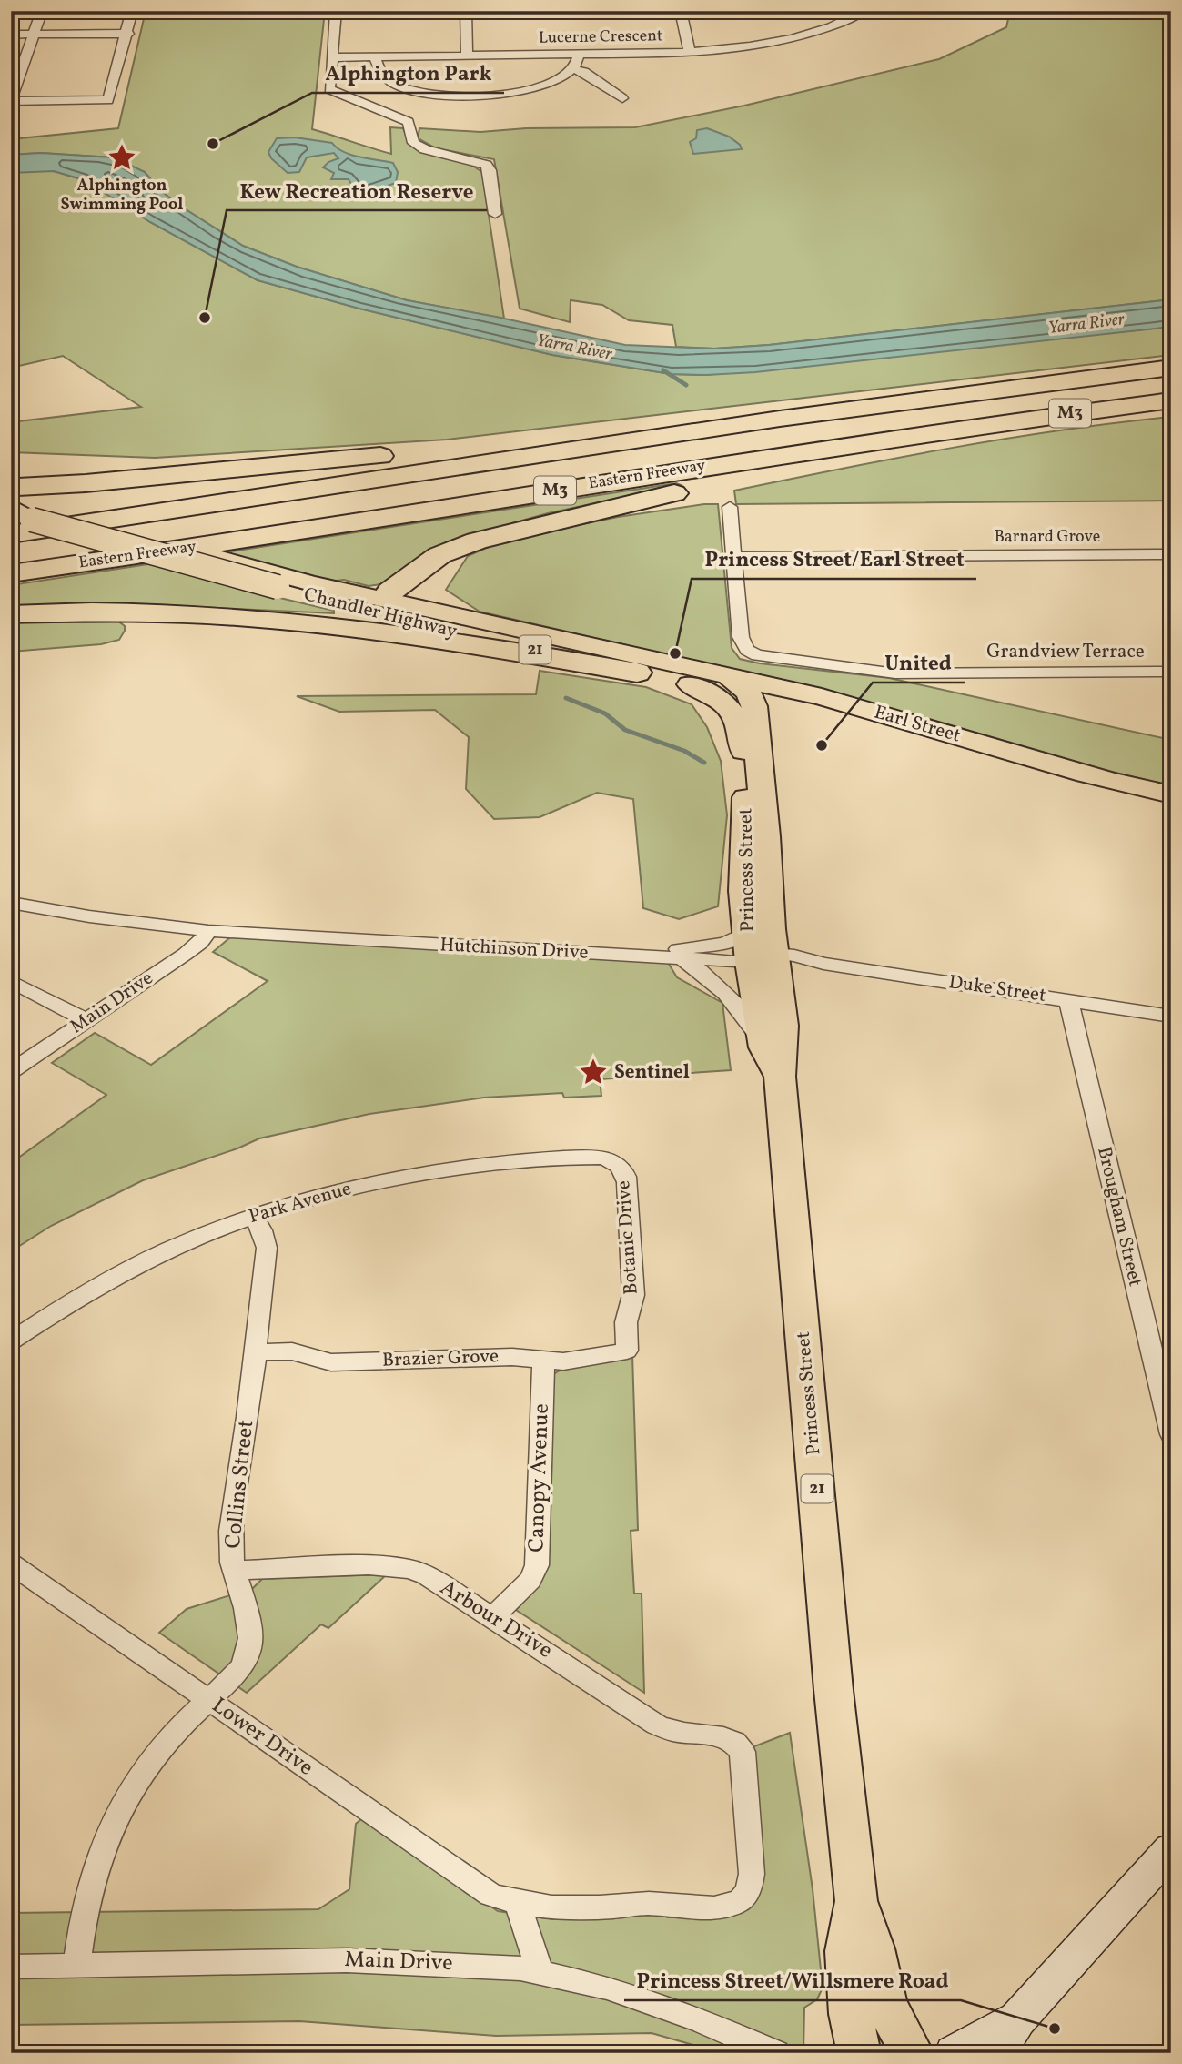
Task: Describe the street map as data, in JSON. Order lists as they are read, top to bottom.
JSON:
{
  "streets": {
    "highway": ["M3", "Eastern Freeway"],
    "main road": [
      "Chandler Highway",
      "21",
      "Earl Street",
      "Princess Street"
    ],
    "street": [
      "Lucerne Crescent",
      "Barnard Grove",
      "Grandview Terrace",
      "Hutchinson Drive",
      "Duke Street",
      "Main Drive",
      "Park Avenue",
      "Brougham Street",
      "Botanic Drive",
      "Brazier Grove",
      "Canopy Avenue",
      "Collins Street",
      "Arbour Drive",
      "Lower Drive"
    ]
  },
  "crossings": [
    ["Eastern Freeway", "Chandler Highway"],
    ["Barnard Grove", "Grandview Terrace"],
    ["Chandler Highway", "21"],
    ["Chandler Highway", "Earl Street"],
    ["Chandler Highway", "Princess Street"],
    ["21", "Earl Street"],
    ["21", "Princess Street"],
    ["Earl Street", "Princess Street"],
    ["Princess Street", "Hutchinson Drive"],
    ["Princess Street", "Duke Street"],
    ["Hutchinson Drive", "Duke Street"],
    ["Hutchinson Drive", "Main Drive"],
    ["Duke Street", "Brougham Street"],
    ["Main Drive", "Collins Street"],
    ["Park Avenue", "Botanic Drive"],
    ["Park Avenue", "Collins Street"],
    ["Botanic Drive", "Brazier Grove"],
    ["Brazier Grove", "Canopy Avenue"],
    ["Brazier Grove", "Collins Street"],
    ["Canopy Avenue", "Arbour Drive"],
    ["Collins Street", "Arbour Drive"],
    ["Collins Street", "Lower Drive"],
    ["Arbour Drive", "Lower Drive"]
  ],
  "water": ["Yarra River"],
  "places": {
    "other": [
      "Alphington Park",
      "Kew Recreation Reserve",
      "Princess Street/Earl Street",
      "United",
      "Princess Street/Willsmere Road"
    ],
    "place": ["Alphington Swimming Pool", "Sentinel"]
  }
}
